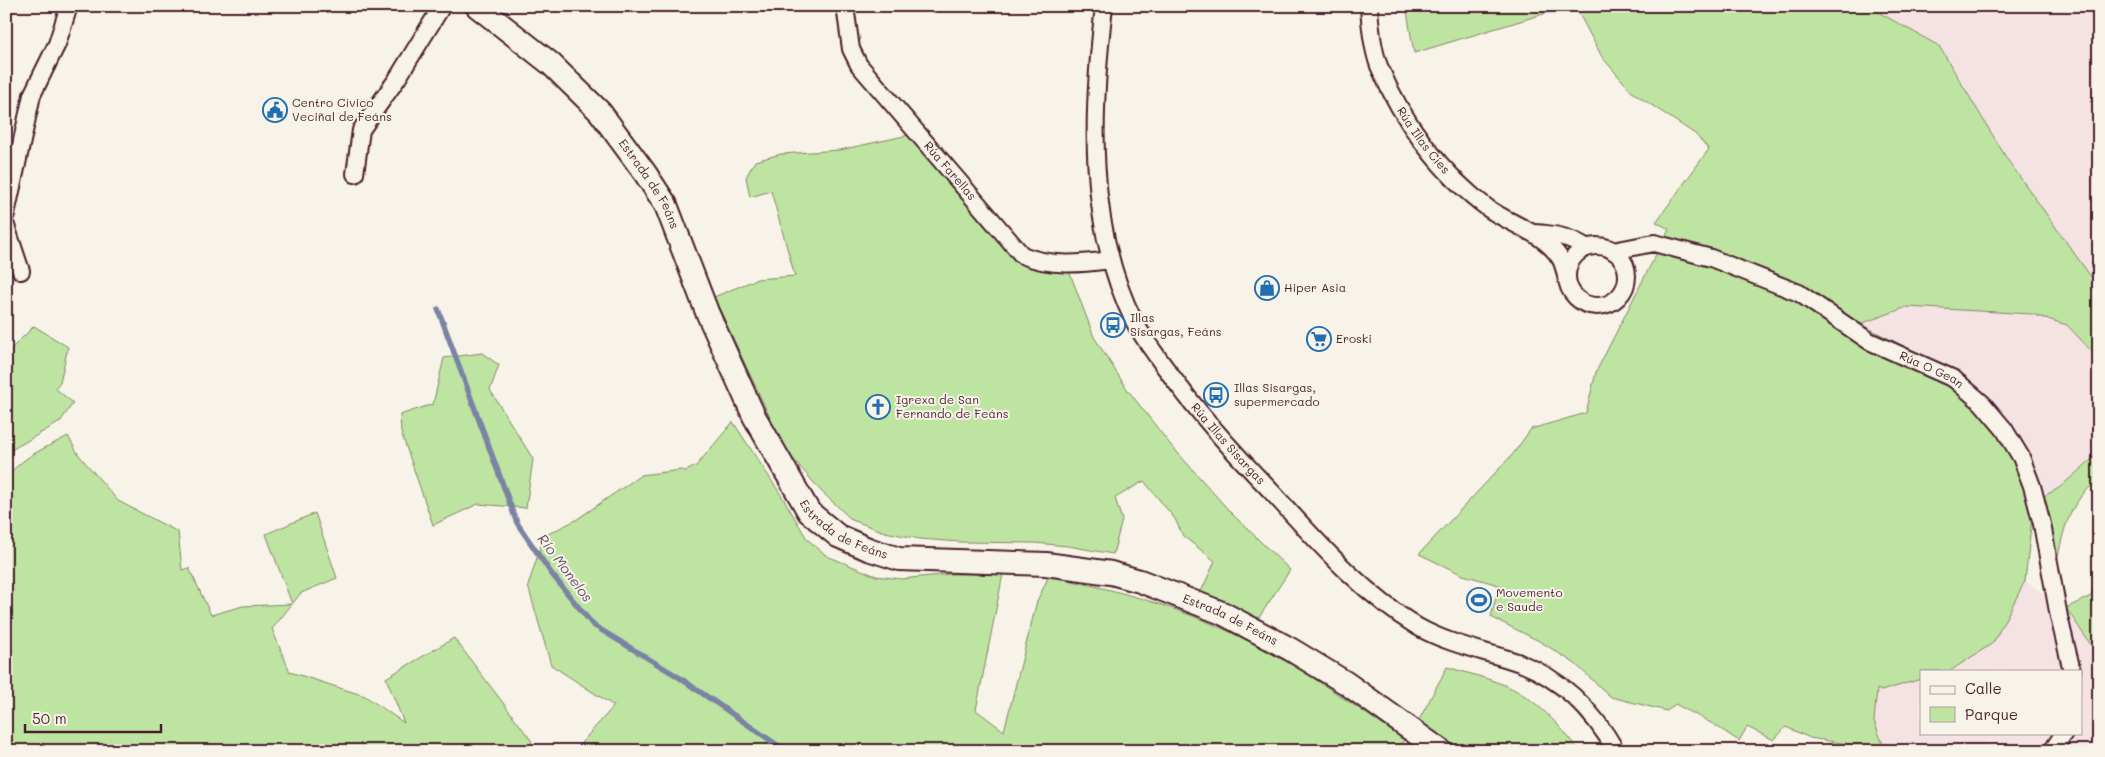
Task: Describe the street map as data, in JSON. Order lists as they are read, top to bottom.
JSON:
{
  "streets": {
    "street": [
      "Rúa Illas Cíes",
      "Rúa Farellas",
      "Estrada de Feáns",
      "Rúa O Gean",
      "Rúa Illas Sisargas"
    ]
  },
  "crossings": [
    ["Rúa Illas Cíes", "Rúa O Gean"],
    ["Rúa Farellas", "Rúa Illas Sisargas"]
  ],
  "water": ["Río Monelos"],
  "places": {
    "public building": ["Centro Cívico Veciñal de Feáns"],
    "shop": ["Hiper Asia"],
    "bus stop": ["Illas Sisargas, Feáns", "Illas Sisargas, supermercado"],
    "supermarket": ["Eroski"],
    "church": ["Igrexa de San Fernando de Feáns"],
    "sports": ["Movemento e Saude"]
  },
  "legend": ["Calle", "Parque"],
  "scale_bar": "50 m"
}
